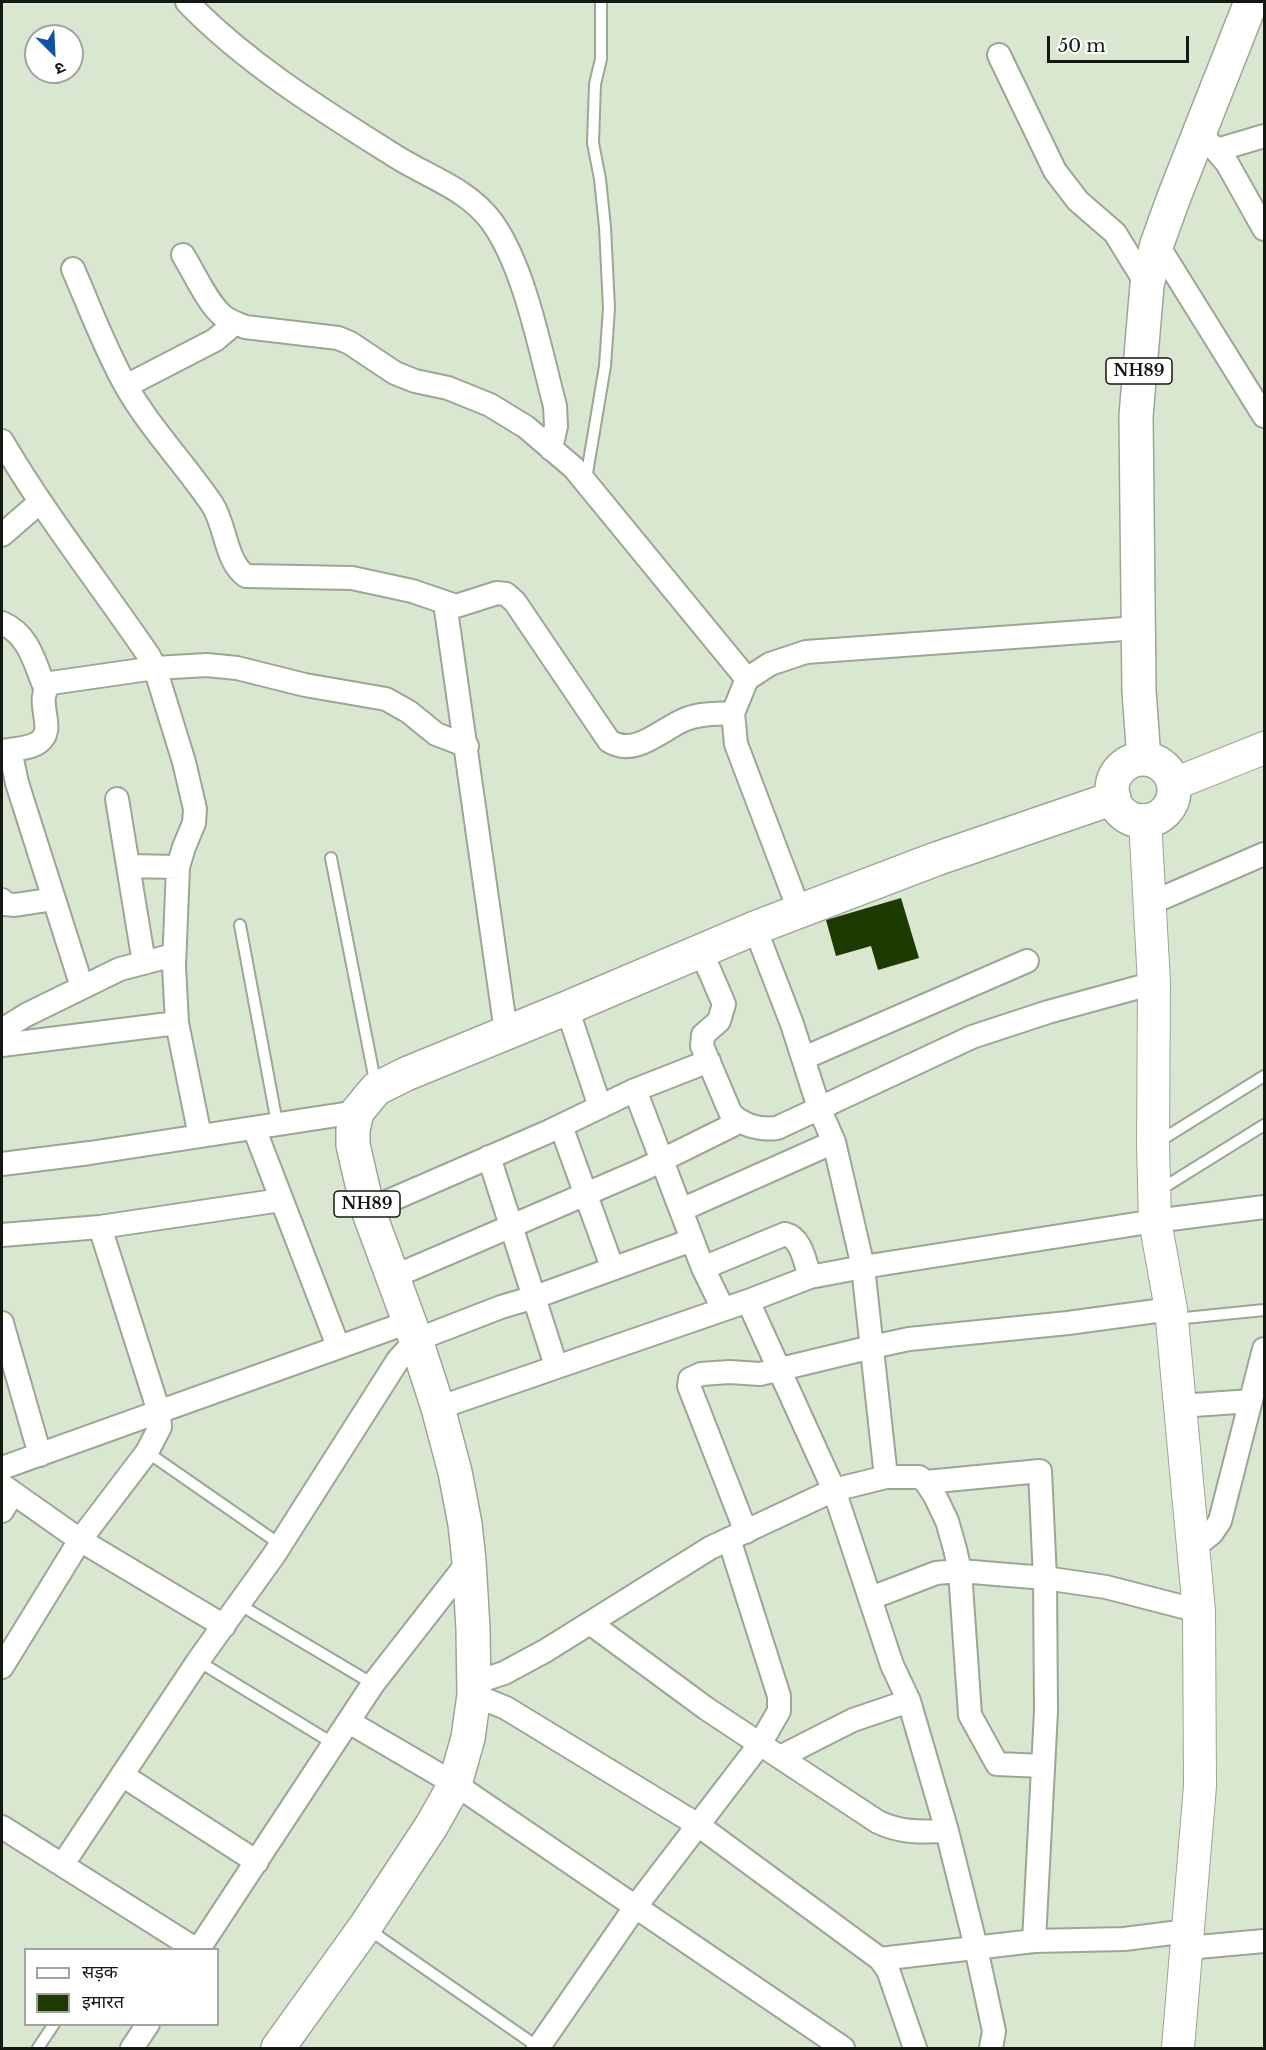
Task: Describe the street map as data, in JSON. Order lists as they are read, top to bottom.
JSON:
{
  "streets": {
    "main road": ["NH89"]
  },
  "legend": ["सड़क", "इमारत"],
  "scale_bar": "50 m",
  "north": "bottom right"
}
